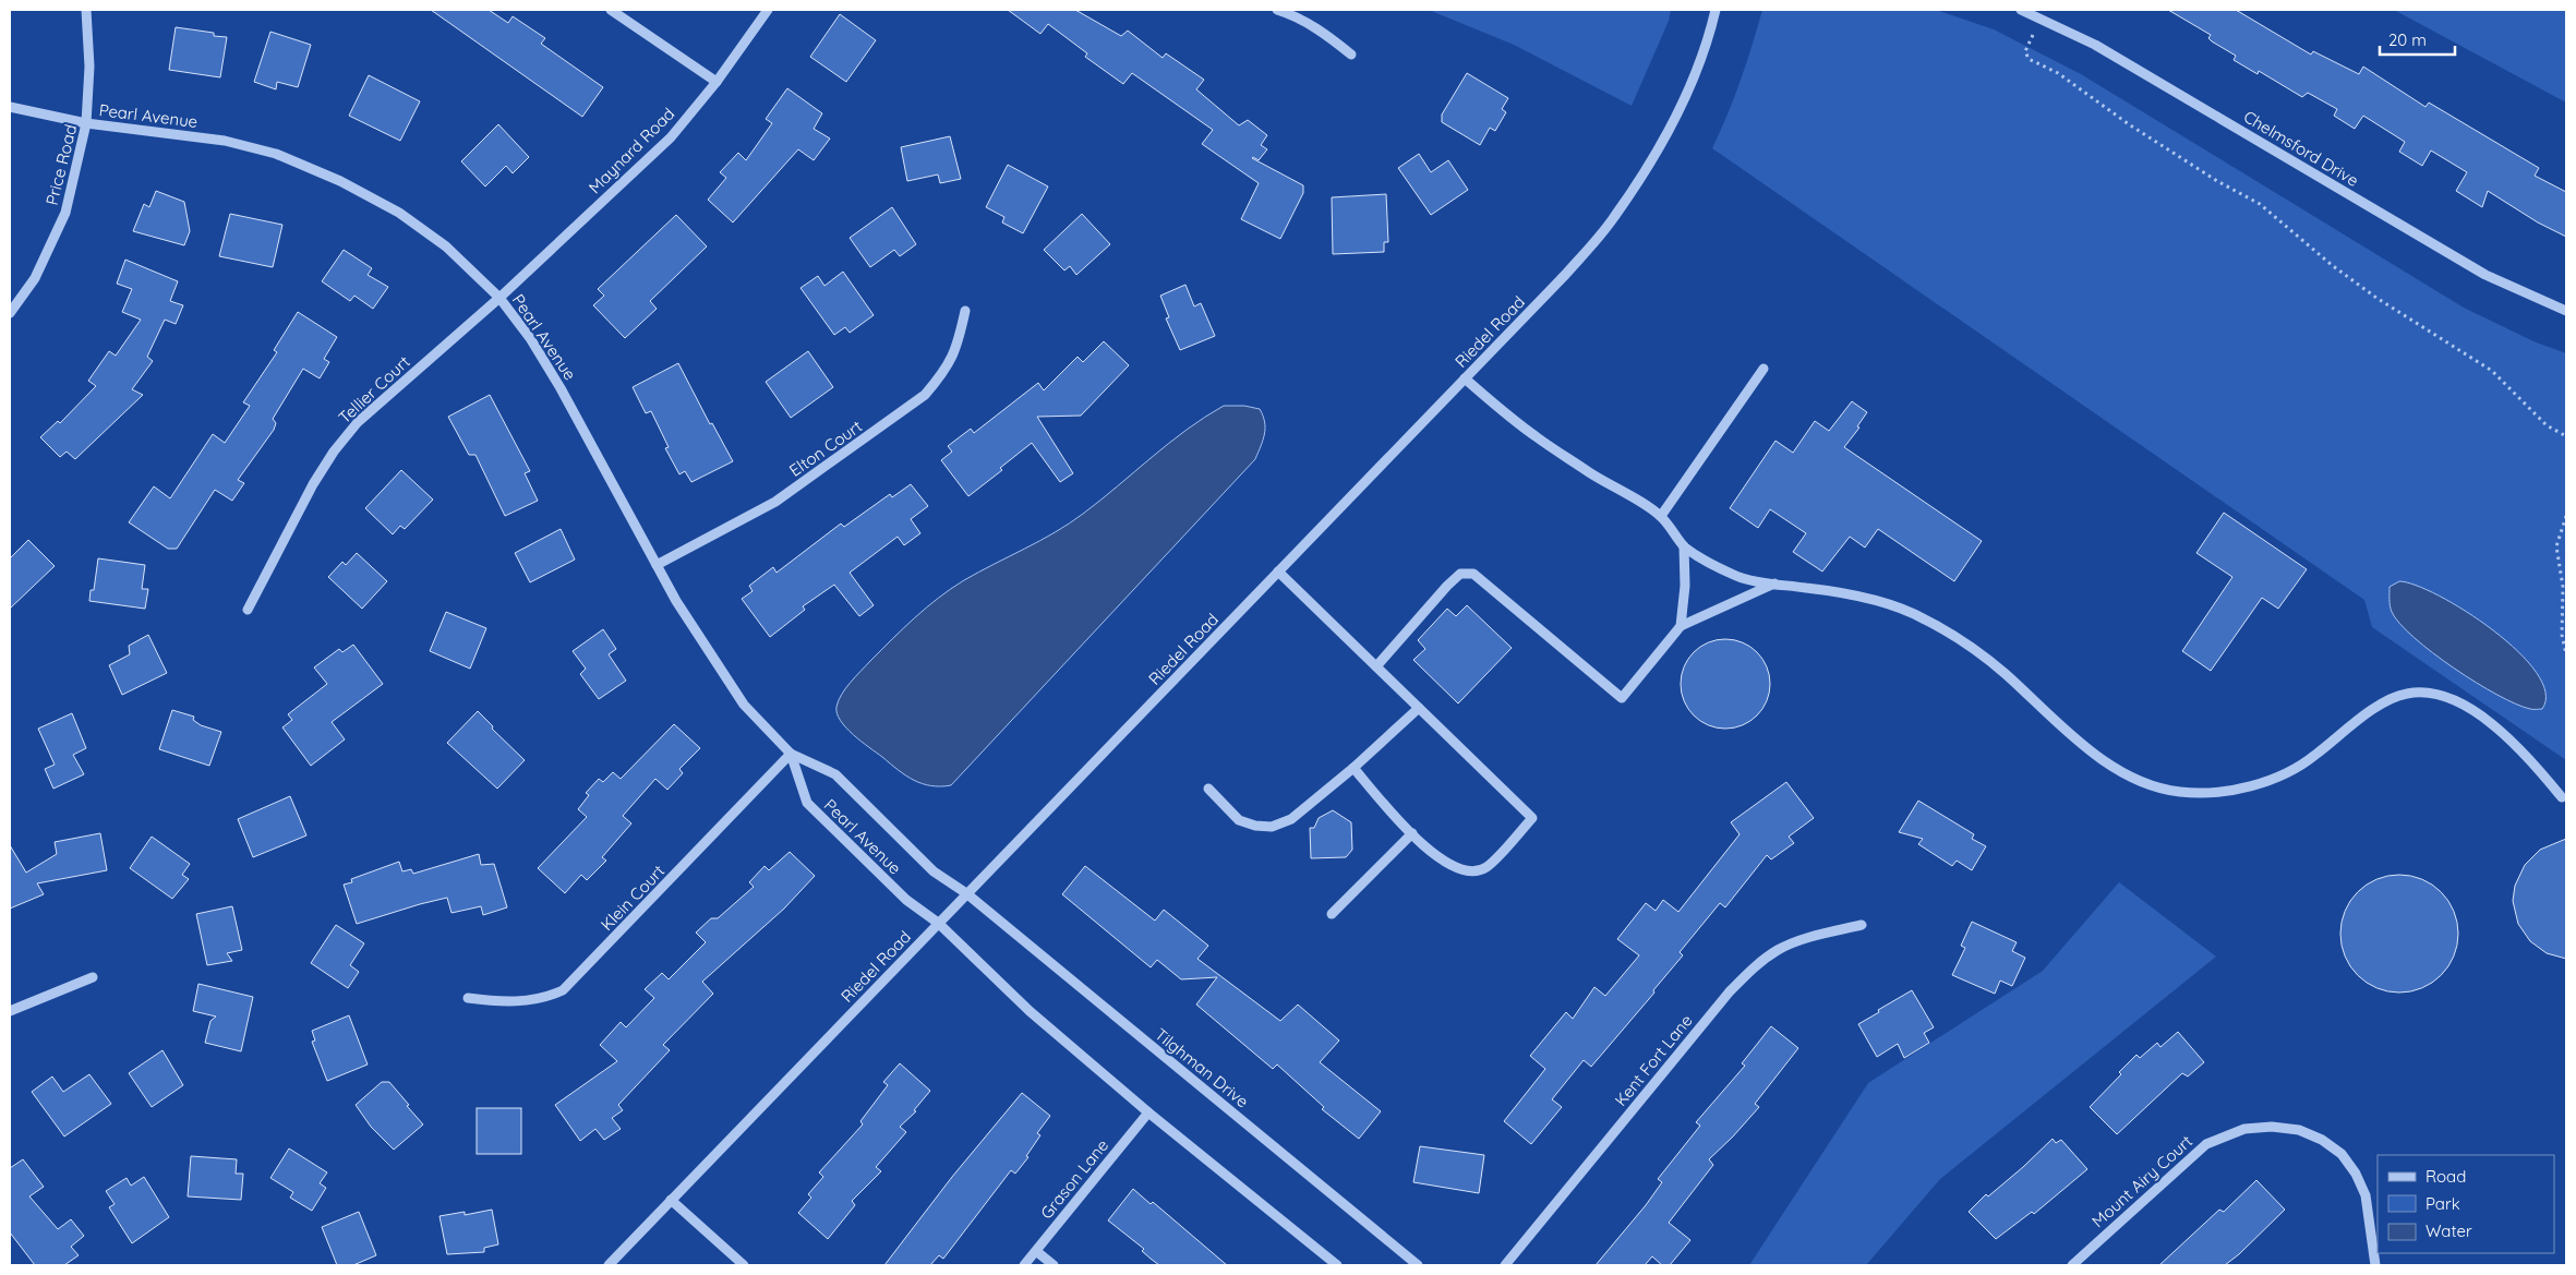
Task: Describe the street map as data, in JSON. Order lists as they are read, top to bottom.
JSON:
{
  "streets": {
    "street": [
      "Pearl Avenue",
      "Chelmsford Drive",
      "Maynard Road",
      "Price Road",
      "Riedel Road",
      "Tellier Court",
      "Elton Court",
      "Klein Court",
      "Kent Fort Lane",
      "Tilghman Drive",
      "Grason Lane",
      "Mount Airy Court"
    ]
  },
  "crossings": [
    ["Pearl Avenue", "Maynard Road"],
    ["Pearl Avenue", "Price Road"],
    ["Pearl Avenue", "Riedel Road"],
    ["Pearl Avenue", "Tellier Court"],
    ["Pearl Avenue", "Elton Court"],
    ["Pearl Avenue", "Klein Court"],
    ["Pearl Avenue", "Tilghman Drive"],
    ["Maynard Road", "Tellier Court"],
    ["Riedel Road", "Tilghman Drive"]
  ],
  "legend": ["Road", "Park", "Water"],
  "scale_bar": "20 m"
}
